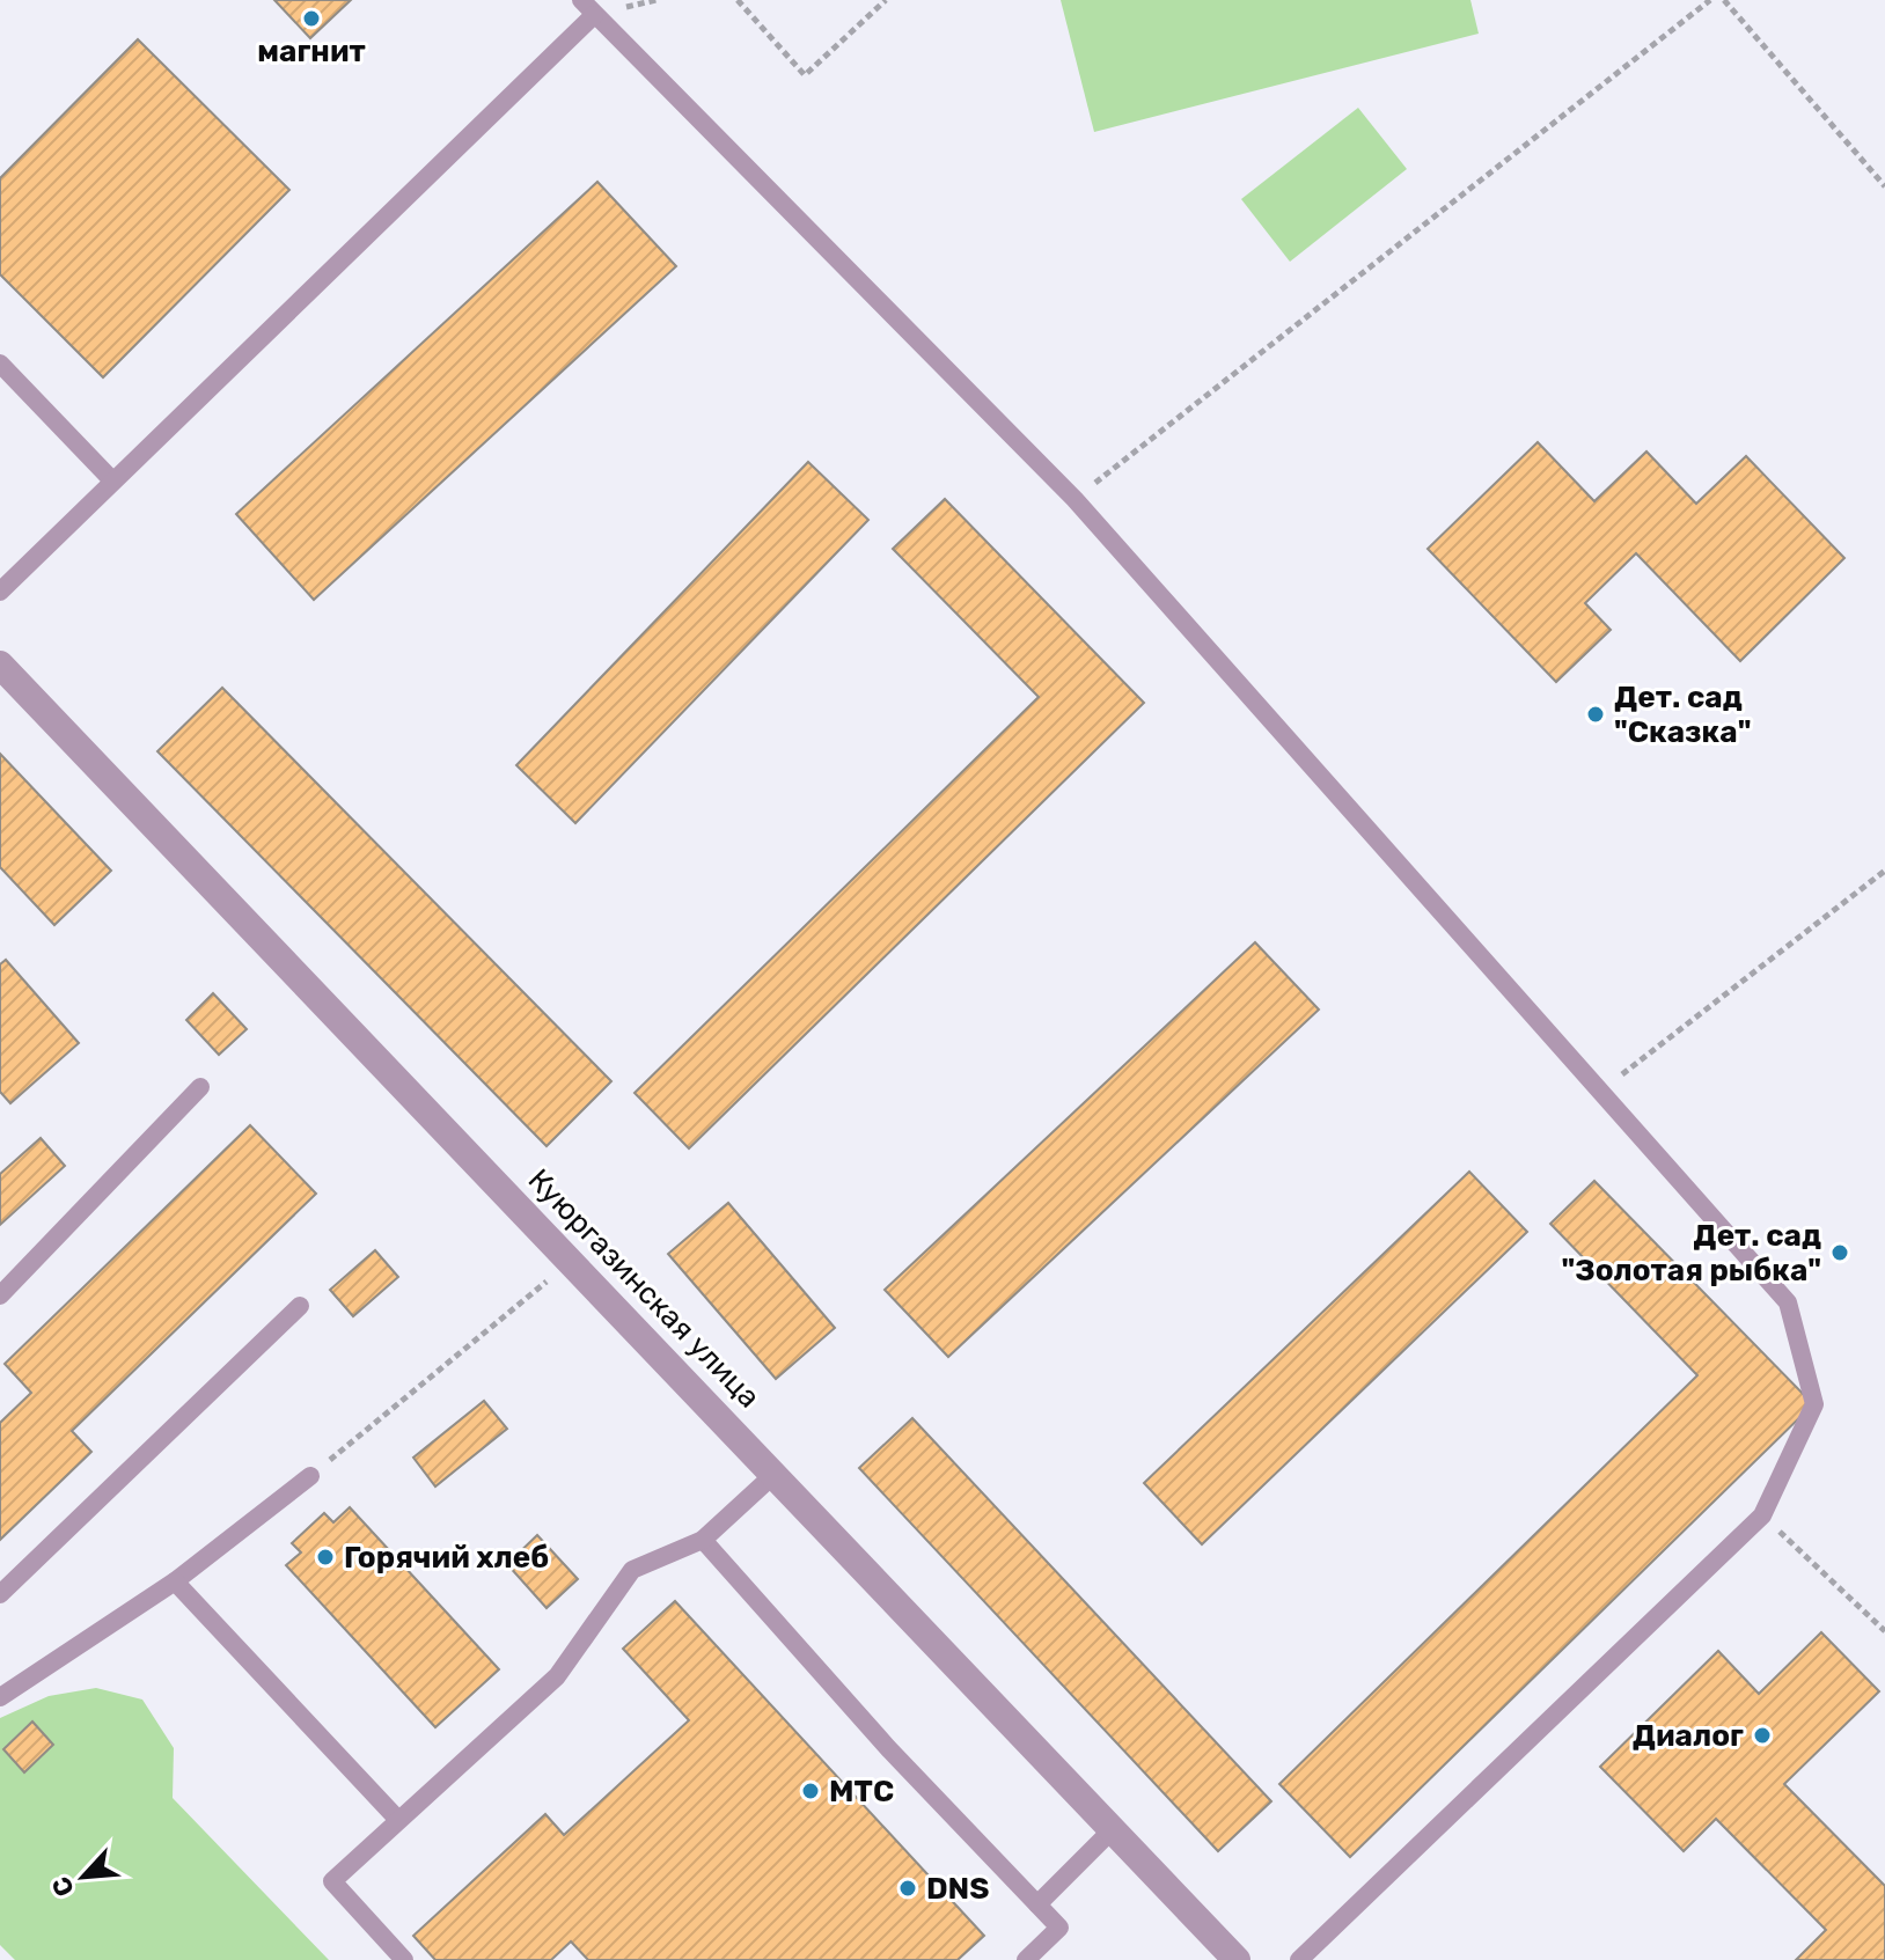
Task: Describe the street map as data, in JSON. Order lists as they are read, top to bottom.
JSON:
{
  "streets": {
    "street": ["Куюргазинская улица"]
  },
  "places": [
    "магнит",
    "Дет. сад \"Сказка\"",
    "Дет. сад \"Золотая рыбка\"",
    "Горячий хлеб",
    "Диалог",
    "МТС",
    "DNS"
  ],
  "north": "bottom left"
}
